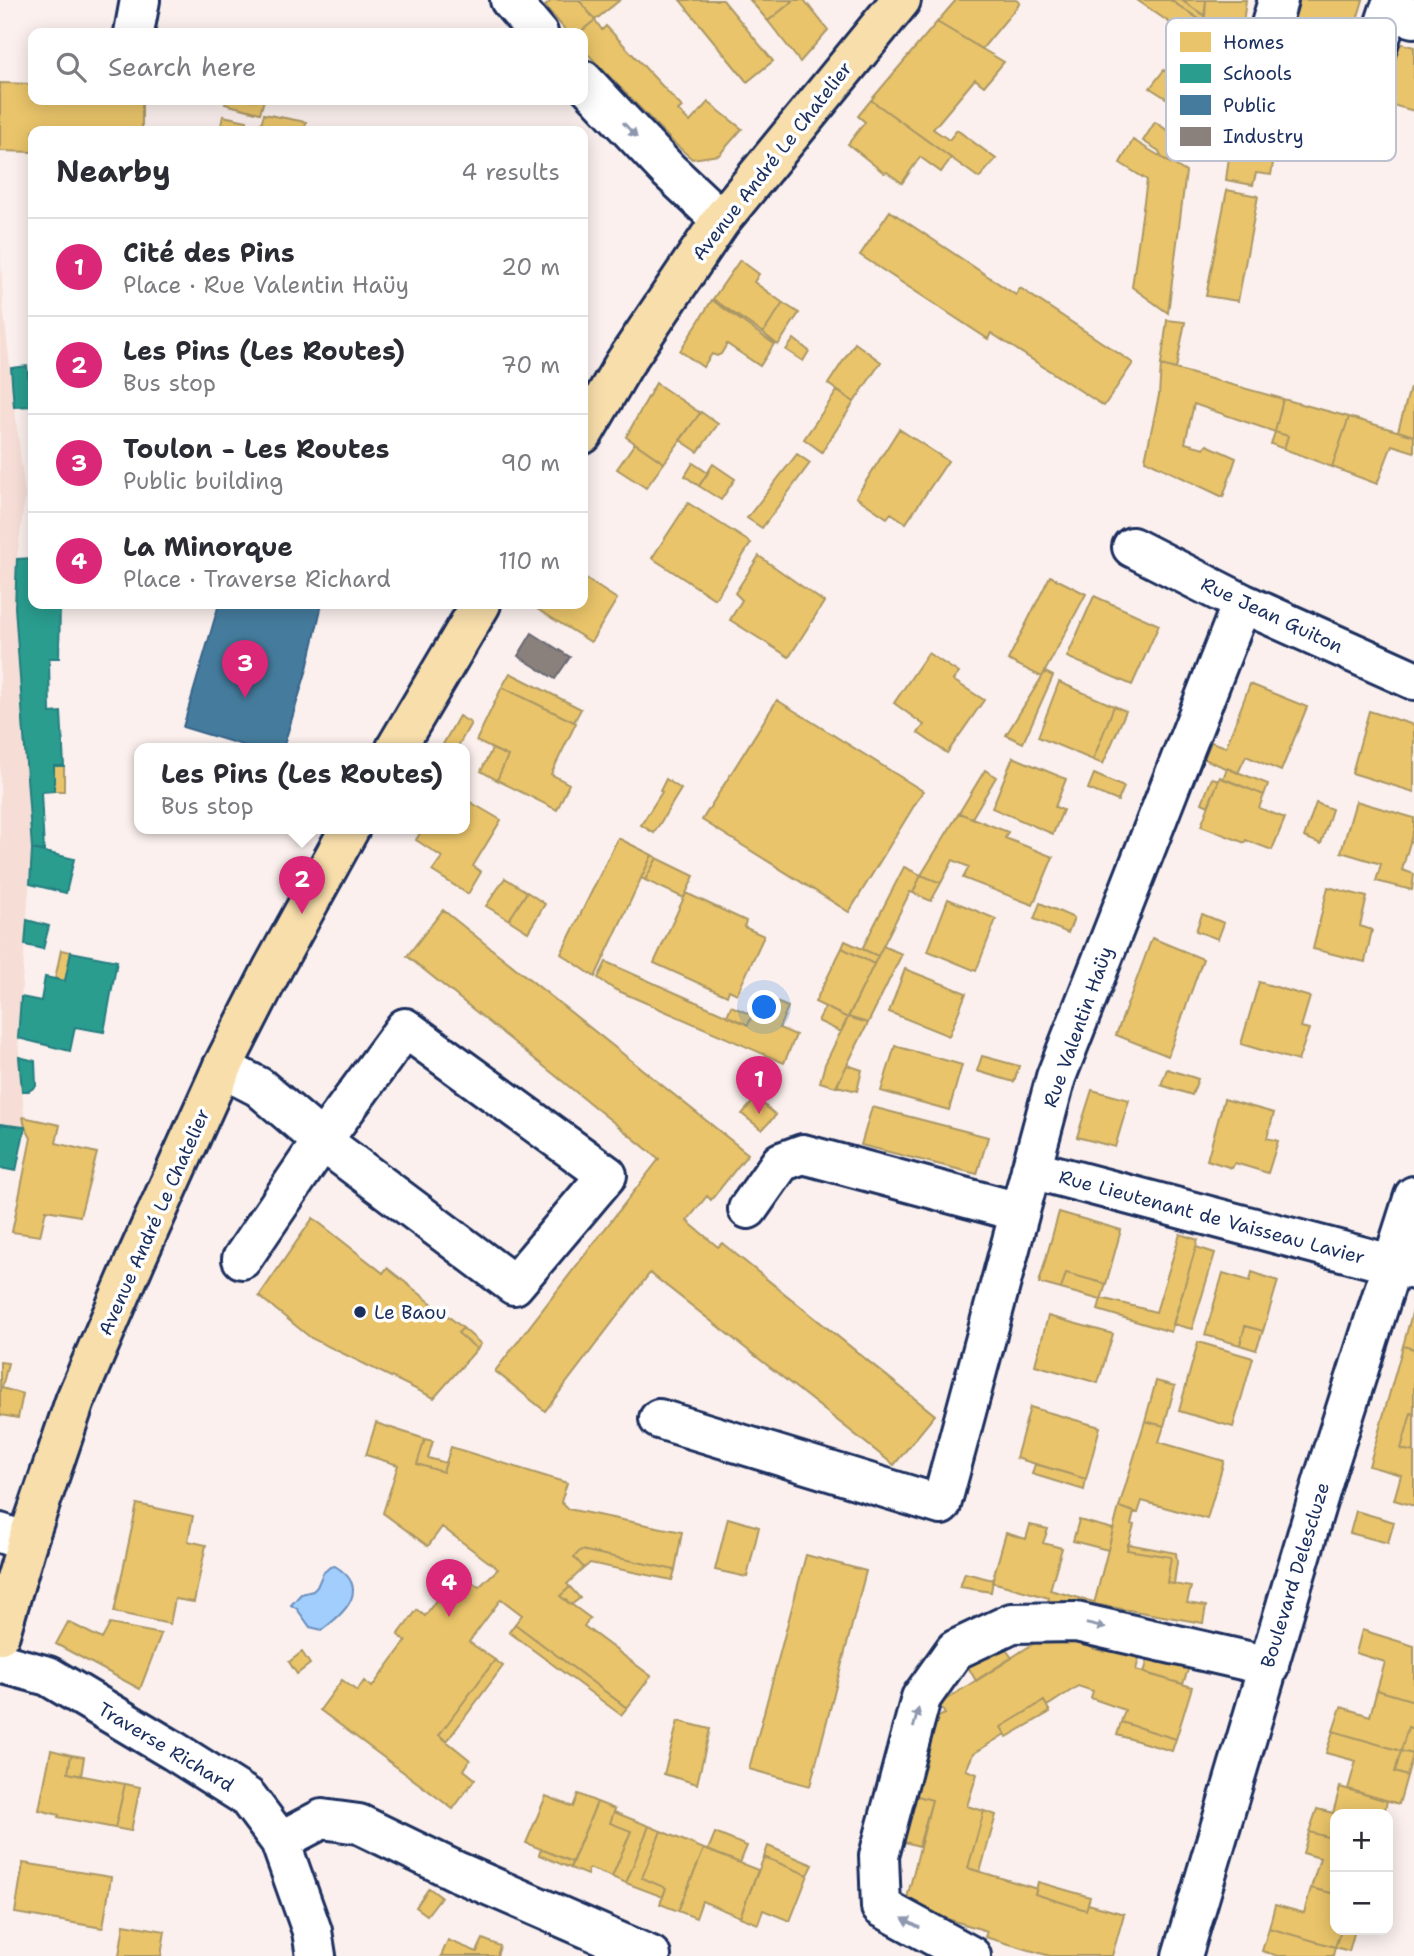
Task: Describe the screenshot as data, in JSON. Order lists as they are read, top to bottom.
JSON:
{
  "streets": {
    "main road": ["Avenue André Le Chatelier"],
    "street": [
      "Rue Jean Guiton",
      "Rue Valentin Haüy",
      "Rue Lieutenant de Vaisseau Lavier",
      "Boulevard Delescluze",
      "Traverse Richard"
    ]
  },
  "crossings": [
    ["Rue Jean Guiton", "Rue Valentin Haüy"],
    ["Rue Valentin Haüy", "Rue Lieutenant de Vaisseau Lavier"],
    ["Rue Lieutenant de Vaisseau Lavier", "Boulevard Delescluze"]
  ],
  "places": ["Le Baou"],
  "legend": [
    "Homes",
    "Schools",
    "Public",
    "Industry"
  ],
  "page": {
    "search": "Search here",
    "heading": ["Nearby", "4 results"],
    "list": [
      {
        "mark": "1",
        "name": "Cité des Pins",
        "note": "Place · Rue Valentin Haüy",
        "value": "20 m"
      },
      {
        "mark": "2",
        "name": "Les Pins (Les Routes)",
        "note": "Bus stop",
        "value": "70 m"
      },
      {
        "mark": "3",
        "name": "Toulon - Les Routes",
        "note": "Public building",
        "value": "90 m"
      },
      {
        "mark": "4",
        "name": "La Minorque",
        "note": "Place · Traverse Richard",
        "value": "110 m"
      }
    ],
    "pins": [
      "3",
      "2",
      "1",
      "4"
    ],
    "popup": ["Les Pins (Les Routes)", "Bus stop"],
    "map_buttons": ["+", "−"]
  }
}
